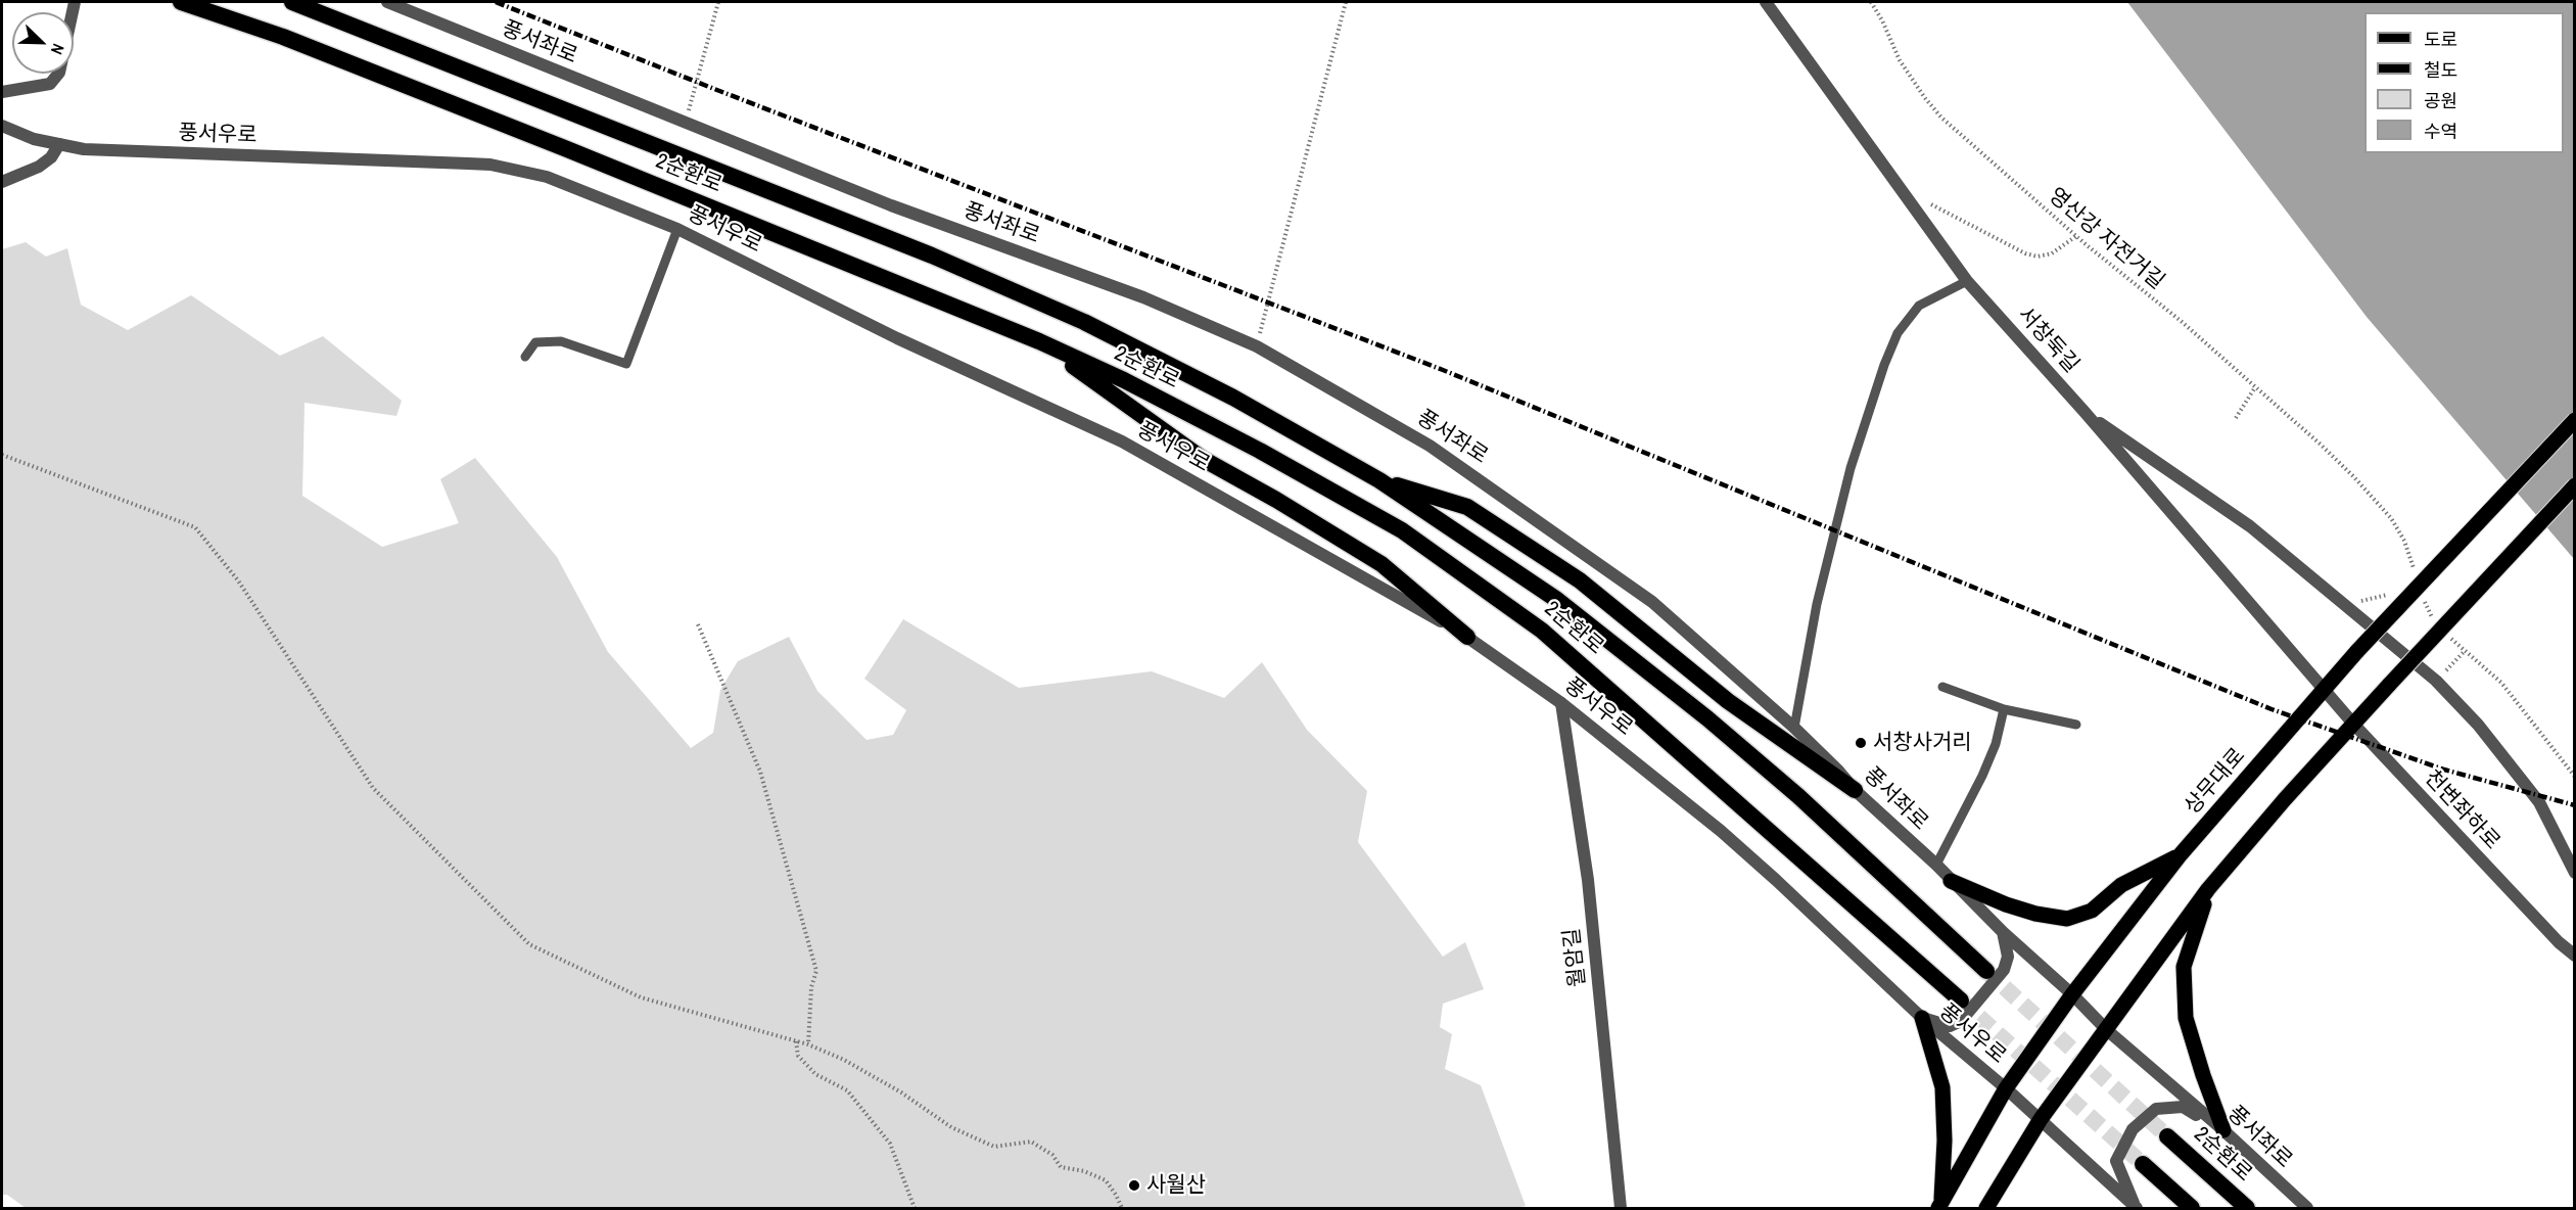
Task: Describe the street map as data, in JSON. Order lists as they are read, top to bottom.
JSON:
{
  "streets": {
    "highway": ["2순환로"],
    "main road": ["상무대로"],
    "street": [
      "풍서좌로",
      "풍서우로",
      "서창둑길",
      "천변좌하로",
      "월암길"
    ],
    "path": ["영산강 자전거길"]
  },
  "crossings": [
    ["풍서좌로", "상무대로"],
    ["풍서우로", "상무대로"],
    ["풍서우로", "월암길"],
    ["서창둑길", "상무대로"],
    ["서창둑길", "천변좌하로"],
    ["상무대로", "천변좌하로"]
  ],
  "places": ["서창사거리", "사월산"],
  "legend": [
    "도로",
    "철도",
    "공원",
    "수역"
  ],
  "north": "bottom right"
}
